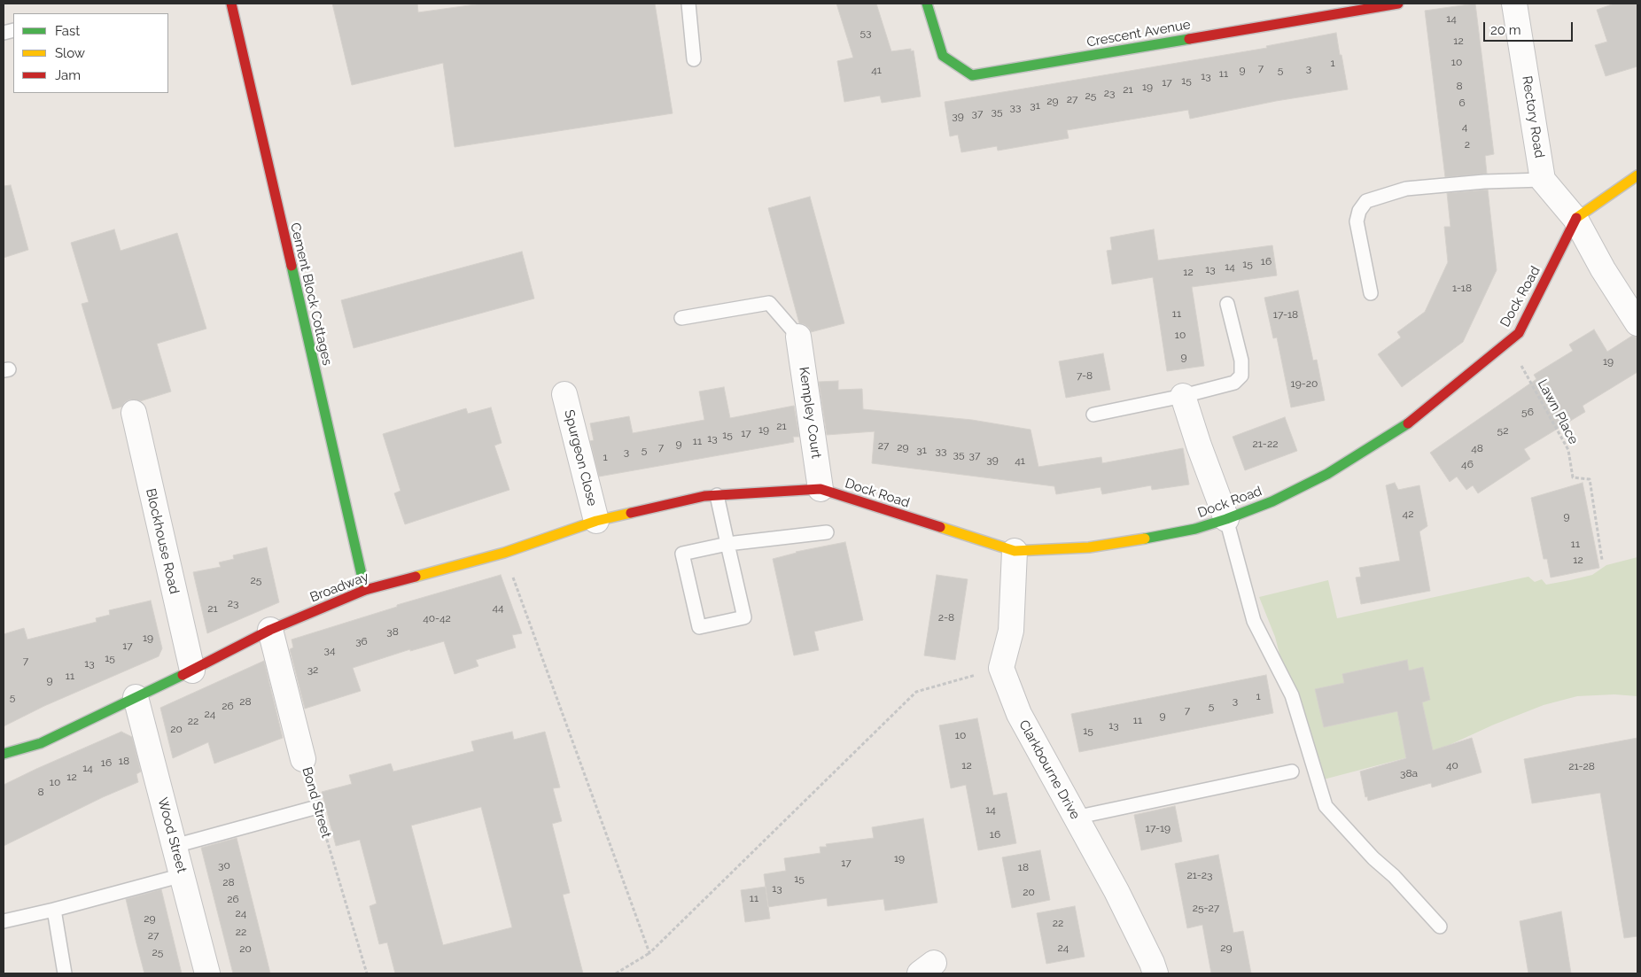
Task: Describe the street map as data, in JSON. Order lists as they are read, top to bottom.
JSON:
{
  "streets": {
    "main road": [
      "Crescent Avenue",
      "Cement Block Cottages",
      "Dock Road",
      "Broadway"
    ],
    "street": [
      "Rectory Road",
      "Kempley Court",
      "Spurgeon Close",
      "Blockhouse Road",
      "Clarkbourne Drive",
      "Bond Street",
      "Wood Street"
    ],
    "path": ["Lawn Place"]
  },
  "crossings": [
    ["Cement Block Cottages", "Broadway"],
    ["Dock Road", "Lawn Place"],
    ["Dock Road", "Kempley Court"],
    ["Dock Road", "Broadway"],
    ["Spurgeon Close", "Broadway"],
    ["Blockhouse Road", "Broadway"],
    ["Broadway", "Bond Street"],
    ["Broadway", "Wood Street"]
  ],
  "house_numbers": [
    "14",
    "53",
    "12",
    "10",
    "1",
    "7",
    "3",
    "41",
    "9",
    "5",
    "11",
    "13",
    "15",
    "17",
    "8",
    "19",
    "21",
    "23",
    "25",
    "27",
    "29",
    "6",
    "31",
    "33",
    "35",
    "37",
    "39",
    "4",
    "2",
    "16",
    "15",
    "14",
    "13",
    "12",
    "1-18",
    "11",
    "17-18",
    "10",
    "9",
    "19",
    "7-8",
    "19-20",
    "56",
    "21",
    "19",
    "52",
    "17",
    "15",
    "13",
    "11",
    "9",
    "21-22",
    "27",
    "7",
    "29",
    "48",
    "5",
    "31",
    "33",
    "3",
    "35",
    "37",
    "1",
    "39",
    "41",
    "46",
    "42",
    "9",
    "11",
    "12",
    "25",
    "23",
    "44",
    "21",
    "2-8",
    "40-42",
    "38",
    "19",
    "36",
    "17",
    "34",
    "15",
    "7",
    "13",
    "32",
    "11",
    "9",
    "1",
    "5",
    "3",
    "28",
    "26",
    "5",
    "7",
    "24",
    "9",
    "11",
    "22",
    "13",
    "20",
    "15",
    "10",
    "18",
    "16",
    "12",
    "40",
    "21-28",
    "14",
    "38a",
    "12",
    "10",
    "8",
    "14",
    "17-19",
    "16",
    "19",
    "17",
    "30",
    "18",
    "21-23",
    "15",
    "28",
    "13",
    "20",
    "11",
    "26",
    "25-27",
    "24",
    "29",
    "22",
    "22",
    "27",
    "24",
    "29",
    "20",
    "25"
  ],
  "legend": ["Fast", "Slow", "Jam"],
  "scale_bar": "20 m"
}
